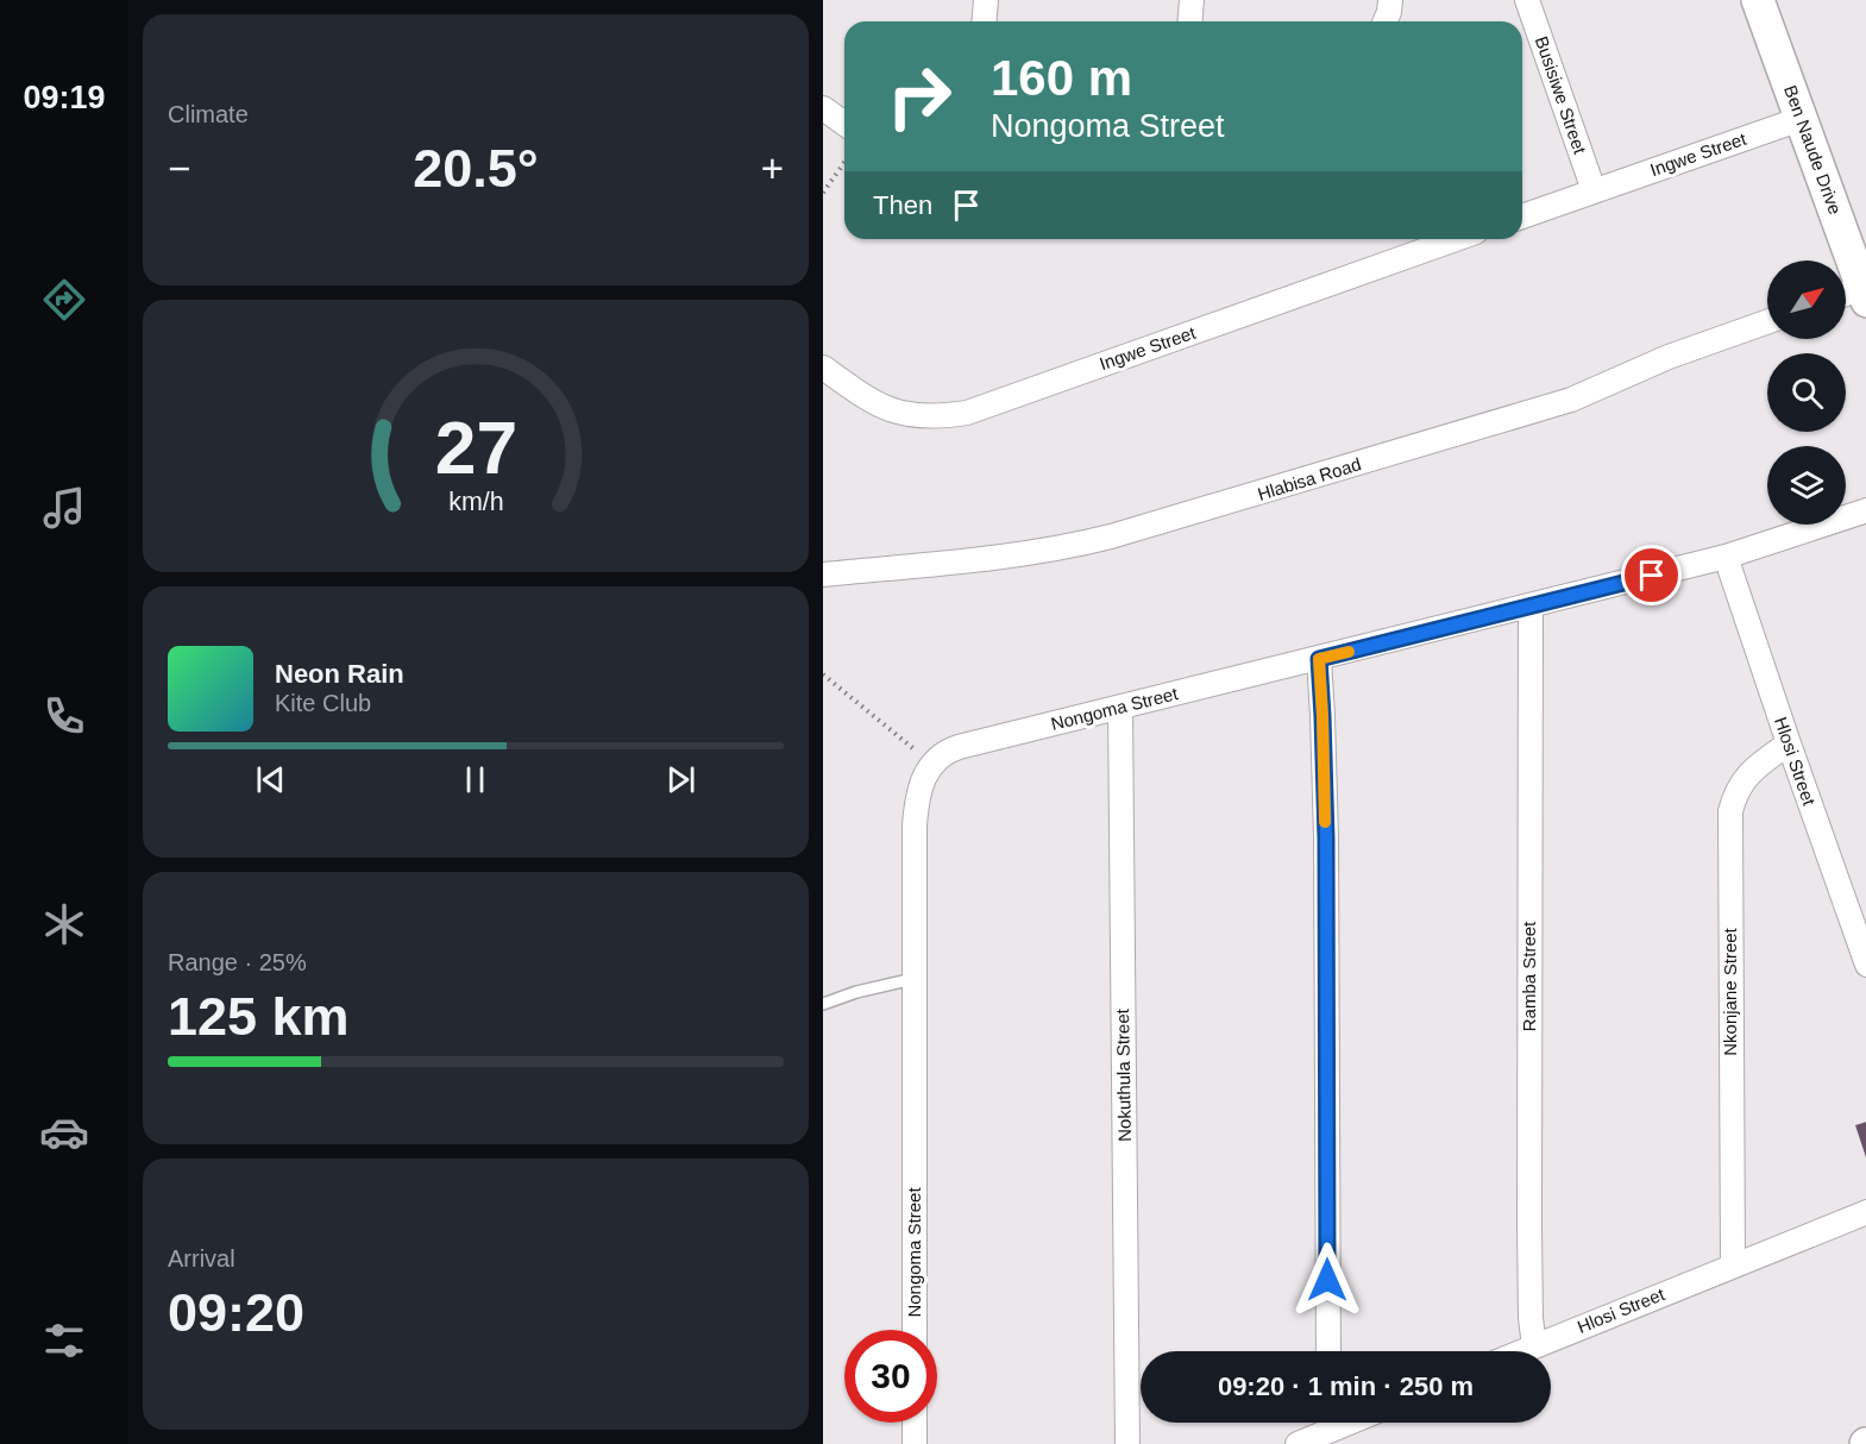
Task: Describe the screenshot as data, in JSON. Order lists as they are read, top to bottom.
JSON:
{
  "streets": {
    "main road": ["Ben Naude Drive"],
    "street": [
      "Busisiwe Street",
      "Ingwe Street",
      "Hlabisa Road",
      "Nongoma Street",
      "Hlosi Street",
      "Ramba Street",
      "Nkonjane Street",
      "Nokuthula Street"
    ]
  },
  "crossings": [
    ["Busisiwe Street", "Ingwe Street"],
    ["Ben Naude Drive", "Ingwe Street"],
    ["Nongoma Street", "Hlosi Street"],
    ["Nongoma Street", "Ramba Street"],
    ["Nongoma Street", "Nokuthula Street"],
    ["Hlosi Street", "Ramba Street"],
    ["Hlosi Street", "Nkonjane Street"]
  ],
  "north": "top right",
  "page": {
    "tabs": "09:19",
    "tile": [
      "Climate",
      ["Range · 25%", "125 km"],
      ["Arrival", "09:20"]
    ],
    "turn": ["160 m", "Nongoma Street"],
    "heat": ["−", "20.5°", "+"],
    "then": "Then",
    "song": ["Neon Rain", "Kite Club"],
    "limit": "30",
    "trip": "09:20 · 1 min · 250 m",
    "gauge": ["27", "km/h"]
  }
}
